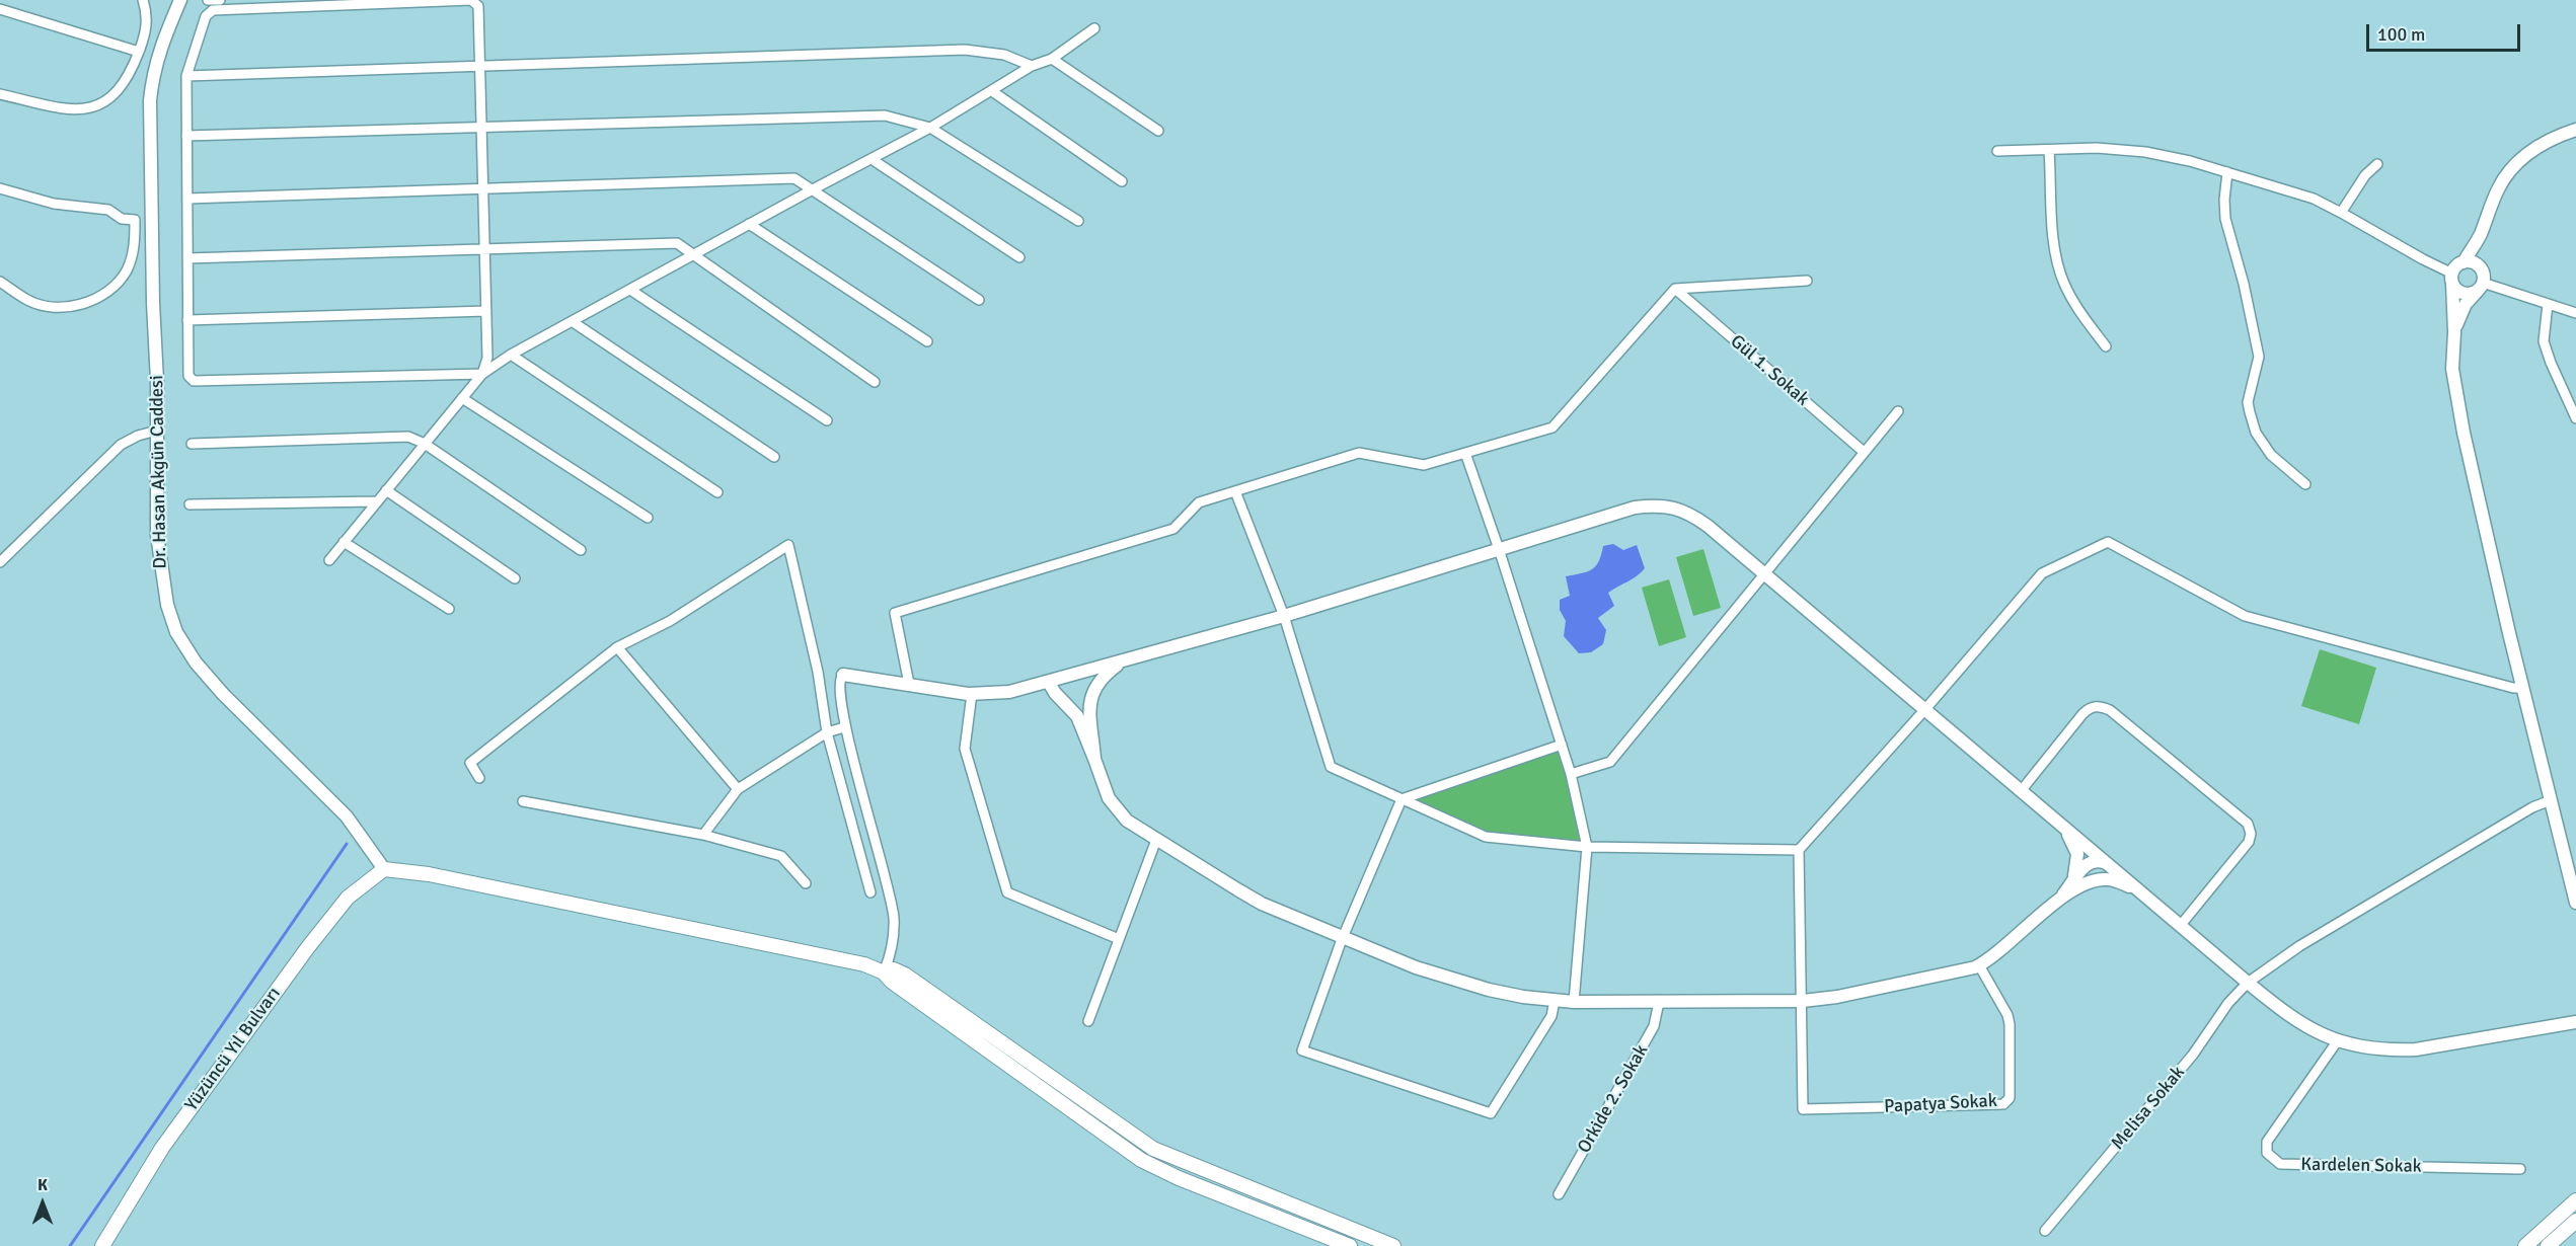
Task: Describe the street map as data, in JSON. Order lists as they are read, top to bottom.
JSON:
{
  "streets": {
    "main road": ["Yüzüncü Yıl Bulvarı"],
    "street": [
      "Gül 1. Sokak",
      "Dr. Hasan Akgün Caddesi",
      "Orkide 2. Sokak",
      "Papatya Sokak",
      "Melisa Sokak",
      "Kardelen Sokak"
    ]
  },
  "crossings": [
    ["Dr. Hasan Akgün Caddesi", "Yüzüncü Yıl Bulvarı"]
  ],
  "scale_bar": "100 m",
  "north": "top"
}
